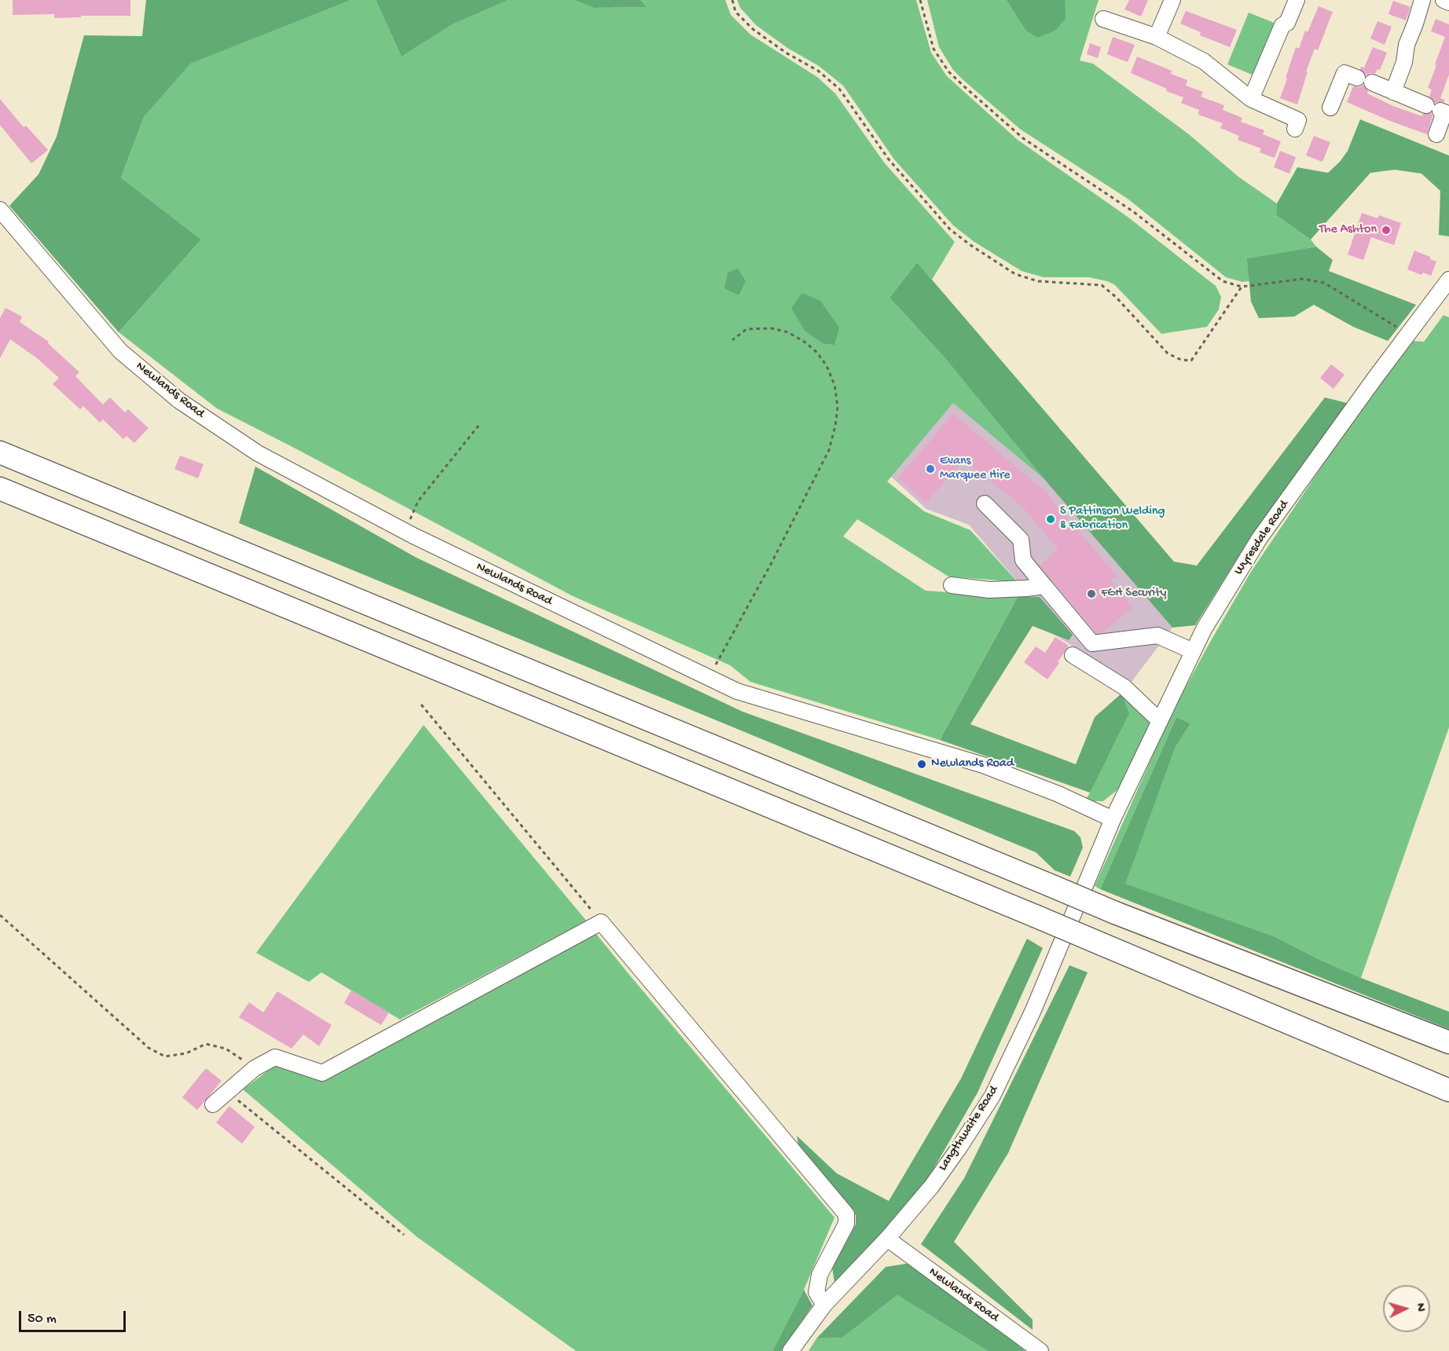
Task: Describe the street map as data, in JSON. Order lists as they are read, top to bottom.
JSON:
{
  "streets": {
    "street": ["Newlands Road", "Wyresdale Road", "Langthwaite Road"]
  },
  "crossings": [
    ["Newlands Road", "Wyresdale Road"],
    ["Newlands Road", "Langthwaite Road"],
    ["Wyresdale Road", "Langthwaite Road"]
  ],
  "places": [
    "The Ashton",
    "Evans Marquee Hire",
    "S Pattinson Welding & Fabrication",
    "FGH Security",
    "Newlands Road"
  ],
  "scale_bar": "50 m",
  "north": "right"
}
